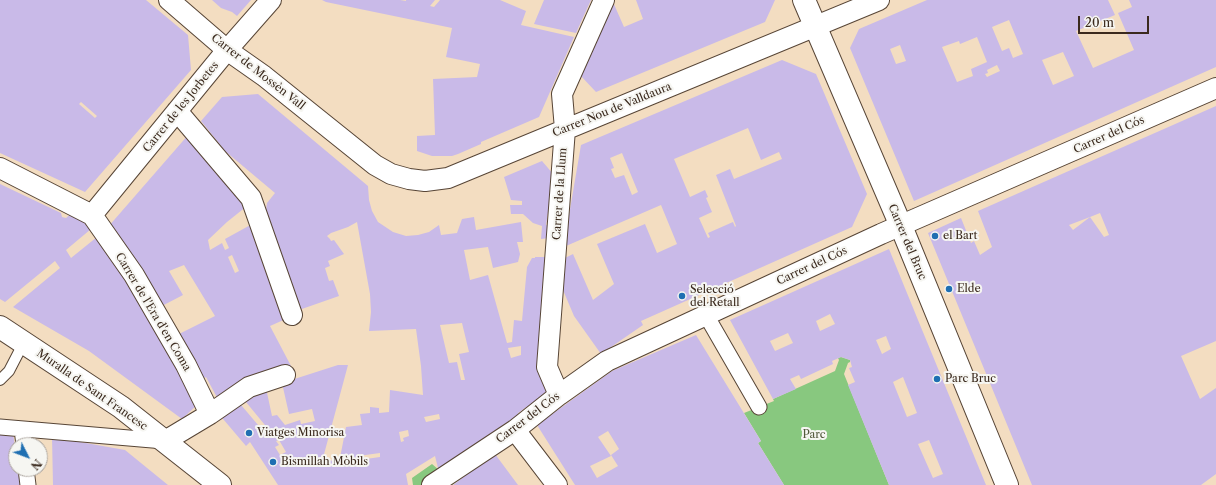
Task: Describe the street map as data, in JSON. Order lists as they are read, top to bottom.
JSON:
{
  "streets": {
    "street": [
      "Carrer de Mossèn Vall",
      "Carrer de les Jorbetes",
      "Carrer Nou de Valldaura",
      "Carrer del Cós",
      "Carrer de la Llum",
      "Carrer del Bruc",
      "Carrer de l'Era d'en Coma",
      "Muralla de Sant Francesc"
    ]
  },
  "crossings": [
    ["Carrer de Mossèn Vall", "Carrer de les Jorbetes"],
    ["Carrer de Mossèn Vall", "Carrer Nou de Valldaura"],
    ["Carrer de les Jorbetes", "Carrer de l'Era d'en Coma"],
    ["Carrer Nou de Valldaura", "Carrer de la Llum"],
    ["Carrer Nou de Valldaura", "Carrer del Bruc"],
    ["Carrer del Cós", "Carrer de la Llum"],
    ["Carrer del Cós", "Carrer del Bruc"]
  ],
  "parks": ["Parc"],
  "places": [
    "el Bart",
    "Elde",
    "Selecció del Retall",
    "Parc Bruc",
    "Viatges Minorisa",
    "Bismillah Mòbils"
  ],
  "scale_bar": "20 m",
  "north": "bottom right"
}
